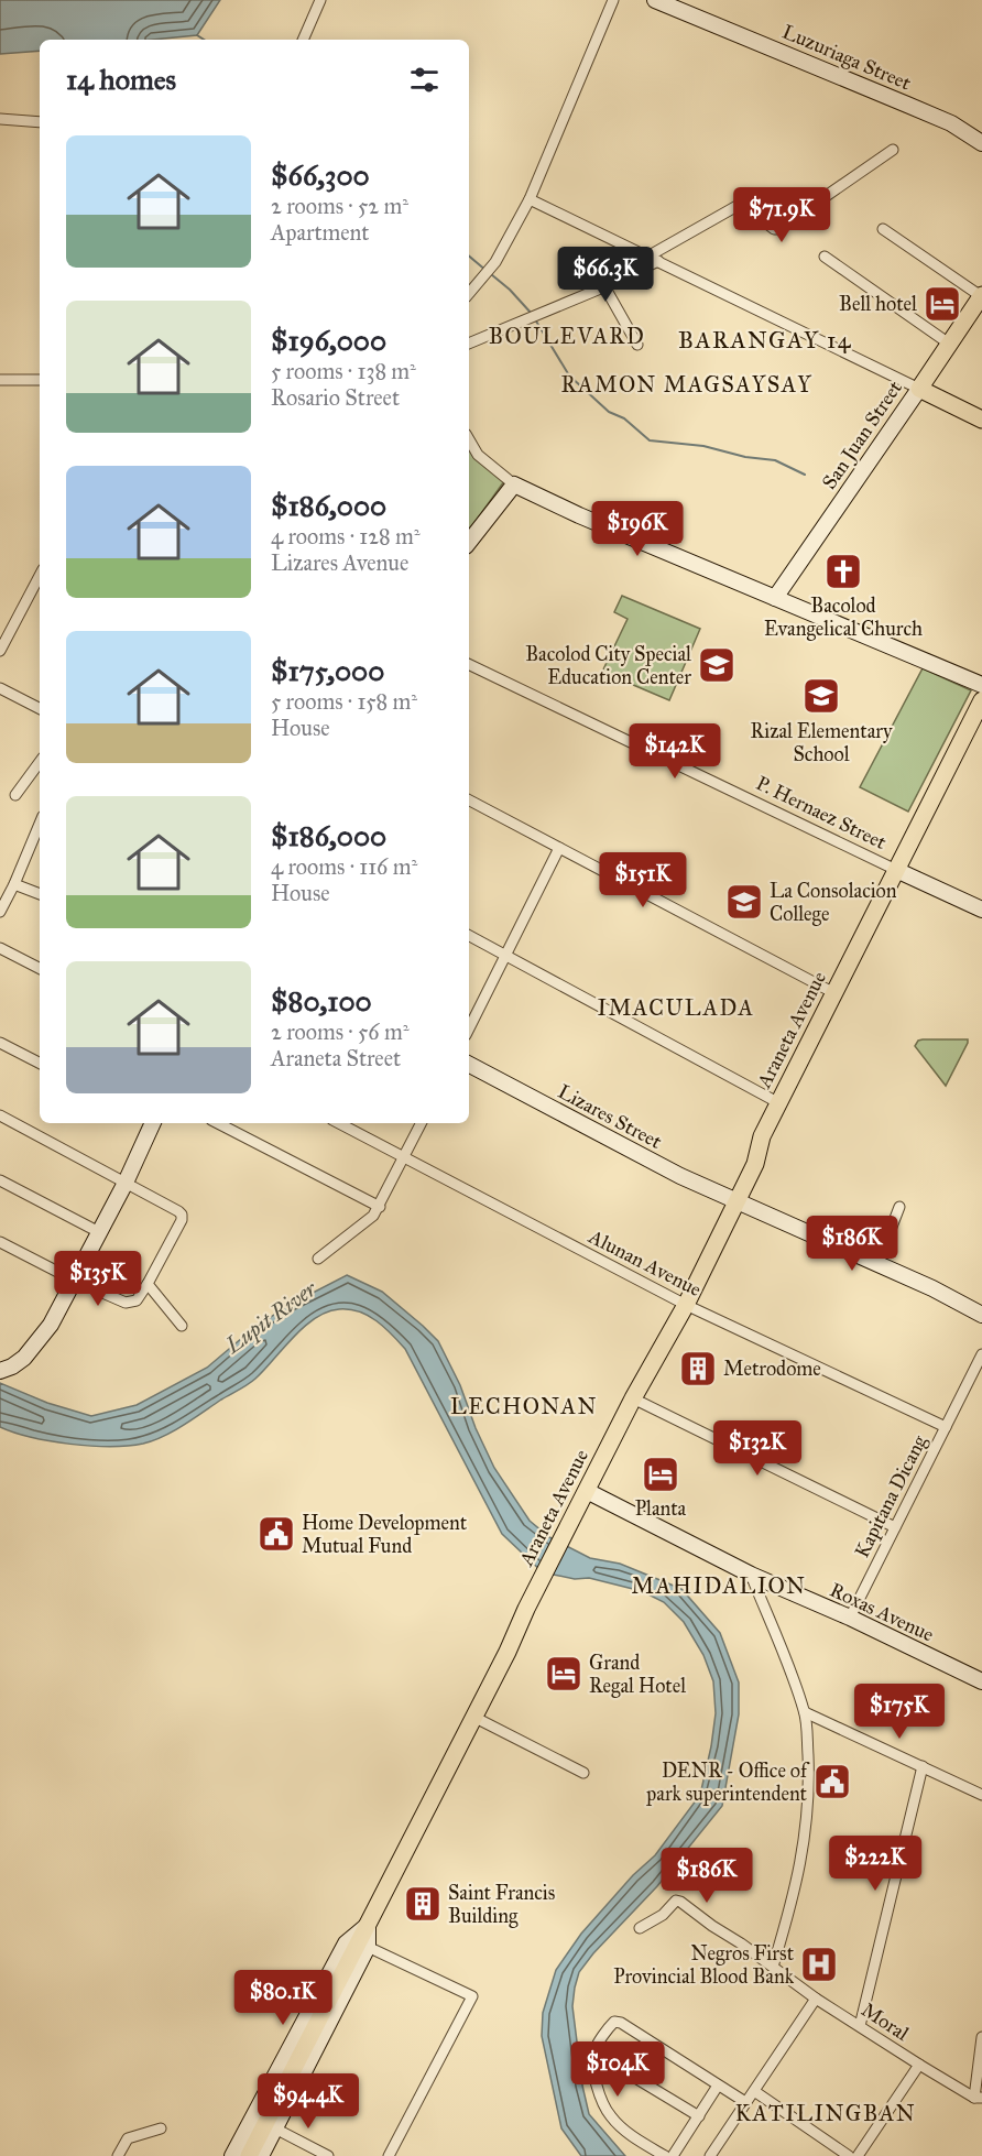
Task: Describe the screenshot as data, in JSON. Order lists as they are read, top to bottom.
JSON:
{
  "streets": {
    "main road": ["San Juan Street", "Araneta Avenue"],
    "street": [
      "Luzuriaga Street",
      "P. Hernaez Street",
      "Lizares Street",
      "Alunan Avenue",
      "Kapitana Dicang",
      "Roxas Avenue",
      "Moral"
    ]
  },
  "crossings": [
    ["P. Hernaez Street", "Araneta Avenue"],
    ["Araneta Avenue", "Lizares Street"],
    ["Araneta Avenue", "Alunan Avenue"],
    ["Araneta Avenue", "Roxas Avenue"],
    ["Alunan Avenue", "Kapitana Dicang"],
    ["Kapitana Dicang", "Roxas Avenue"]
  ],
  "districts": [
    "BOULEVARD",
    "BARANGAY 14",
    "RAMON MAGSAYSAY",
    "IMACULADA",
    "LECHONAN",
    "MAHIDALION",
    "KATILINGBAN"
  ],
  "water": ["Lupit River"],
  "places": {
    "hotel": ["Bell hotel", "Planta", "Grand Regal Hotel"],
    "church": ["Bacolod Evangelical Church"],
    "school or university": ["Bacolod City Special Education Center", "Rizal Elementary School", "La Consolacion College"],
    "building": ["Metrodome", "Saint Francis Building"],
    "public building": ["Home Development Mutual Fund", "DENR - Office of park superintendent"],
    "hospital": ["Negros First Provincial Blood Bank"]
  },
  "page": {
    "heading": "14 homes",
    "list": [
      {
        "name": "$66,300",
        "note": "2 rooms · 52 m² · Apartment"
      },
      {
        "name": "$196,000",
        "note": "5 rooms · 138 m² · Rosario Street"
      },
      {
        "name": "$186,000",
        "note": "4 rooms · 128 m² · Lizares Avenue"
      },
      {
        "name": "$175,000",
        "note": "5 rooms · 158 m² · House"
      },
      {
        "name": "$186,000",
        "note": "4 rooms · 116 m² · House"
      },
      {
        "name": "$80,100",
        "note": "2 rooms · 56 m² · Araneta Street"
      }
    ],
    "price": [
      "$71.9K",
      "$66.3K",
      "$196K",
      "$142K",
      "$151K",
      "$186K",
      "$135K",
      "$132K",
      "$175K",
      "$222K",
      "$186K",
      "$80.1K",
      "$104K",
      "$94.4K"
    ]
  }
}
